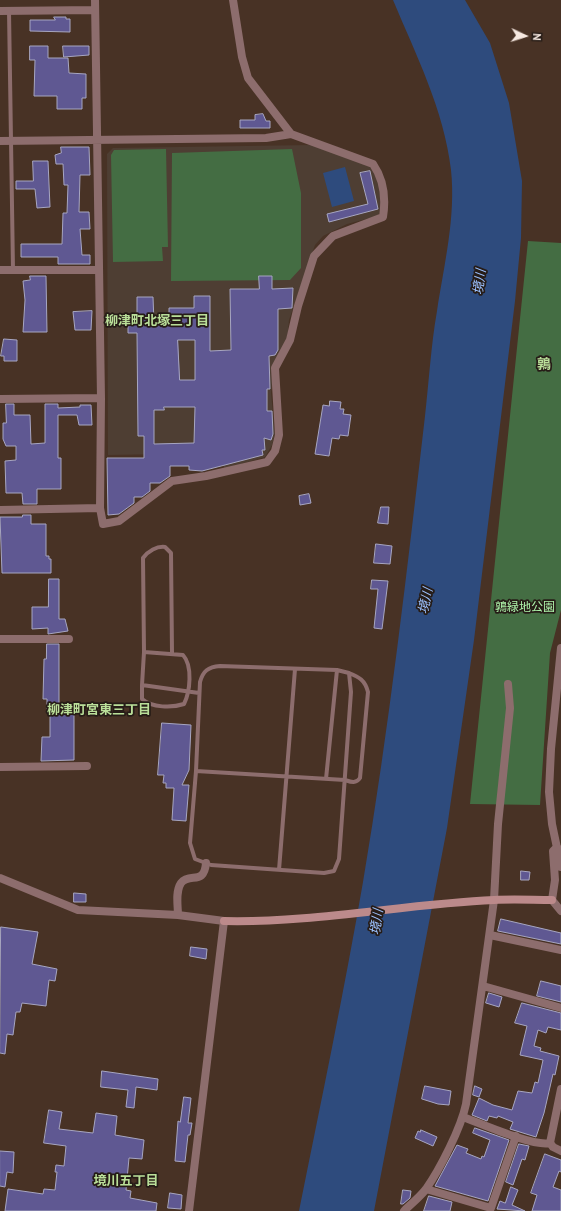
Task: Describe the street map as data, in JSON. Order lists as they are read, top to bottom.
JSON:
{
  "districts": [
    "柳津町北塚三丁目",
    "鶉",
    "柳津町宮東三丁目",
    "境川五丁目"
  ],
  "water": ["境川"],
  "parks": ["鶉緑地公園"],
  "north": "right"
}
